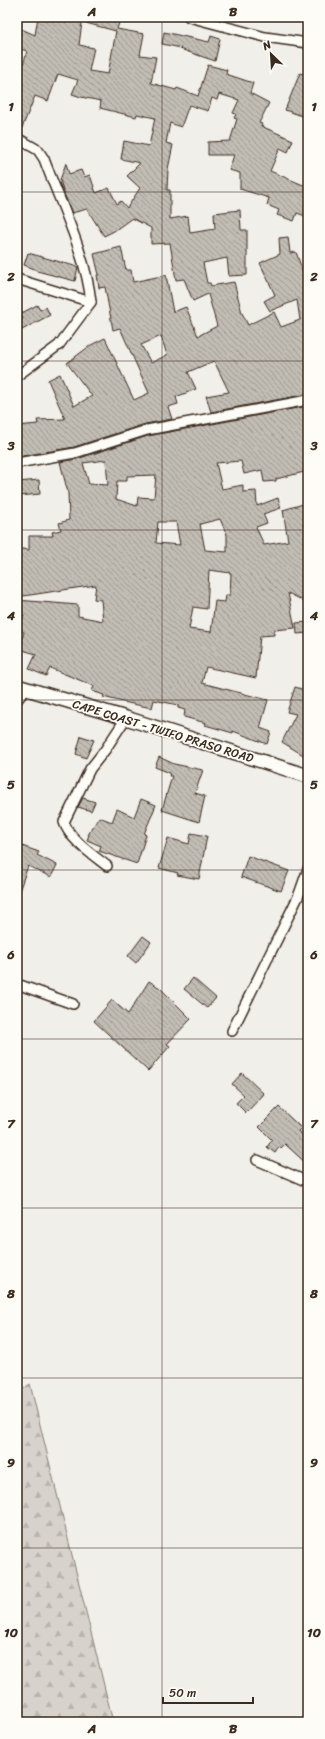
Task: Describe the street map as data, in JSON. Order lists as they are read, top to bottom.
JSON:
{
  "streets": {
    "main road": ["CAPE COAST - TWIFO PRASO ROAD"]
  },
  "scale_bar": "50 m",
  "north": "top left",
  "grid": {
    "columns": ["A", "B"],
    "rows": [
      "1",
      "2",
      "3",
      "4",
      "5",
      "6",
      "7",
      "8",
      "9",
      "10"
    ]
  }
}
